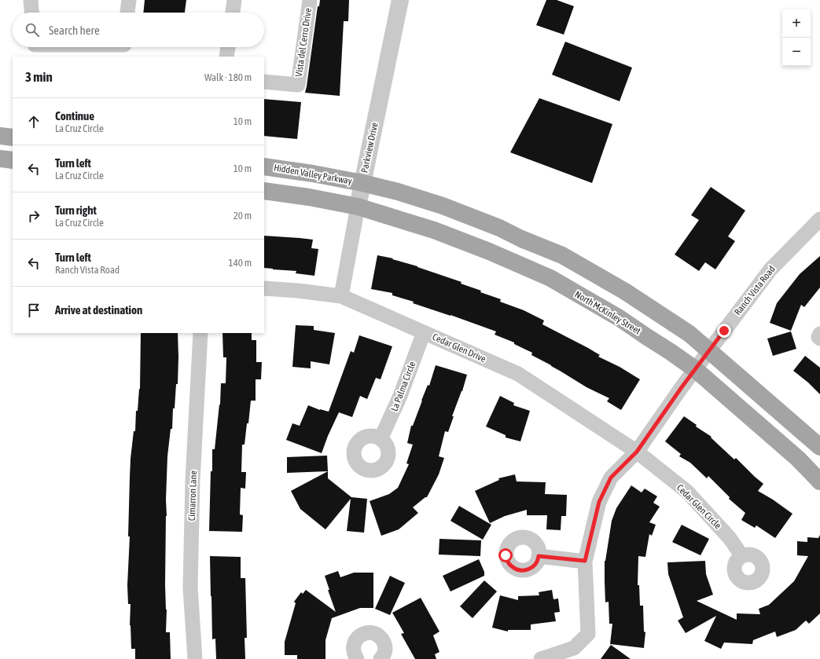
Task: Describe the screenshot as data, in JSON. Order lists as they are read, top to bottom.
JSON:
{
  "streets": {
    "main road": ["Hidden Valley Parkway", "North McKinley Street"],
    "street": [
      "Vista del Cerro Drive",
      "Parkview Drive",
      "Ranch Vista Road",
      "Cedar Glen Drive",
      "La Palma Circle",
      "Cimarron Lane",
      "Cedar Glen Circle"
    ]
  },
  "crossings": [
    ["Parkview Drive", "Hidden Valley Parkway"],
    ["Parkview Drive", "North McKinley Street"],
    ["Parkview Drive", "Cedar Glen Drive"],
    ["Ranch Vista Road", "North McKinley Street"],
    ["Ranch Vista Road", "Cedar Glen Drive"],
    ["Ranch Vista Road", "Cedar Glen Circle"],
    ["Cedar Glen Drive", "La Palma Circle"],
    ["Cedar Glen Drive", "Cedar Glen Circle"]
  ],
  "page": {
    "map_buttons": ["+", "−"],
    "search": "Search here",
    "heading": ["3 min", "Walk · 180 m"],
    "list": [
      ["Continue", "La Cruz Circle", "10 m"],
      ["Turn left", "La Cruz Circle", "10 m"],
      ["Turn right", "La Cruz Circle", "20 m"],
      ["Turn left", "Ranch Vista Road", "140 m"],
      "Arrive at destination"
    ]
  }
}
